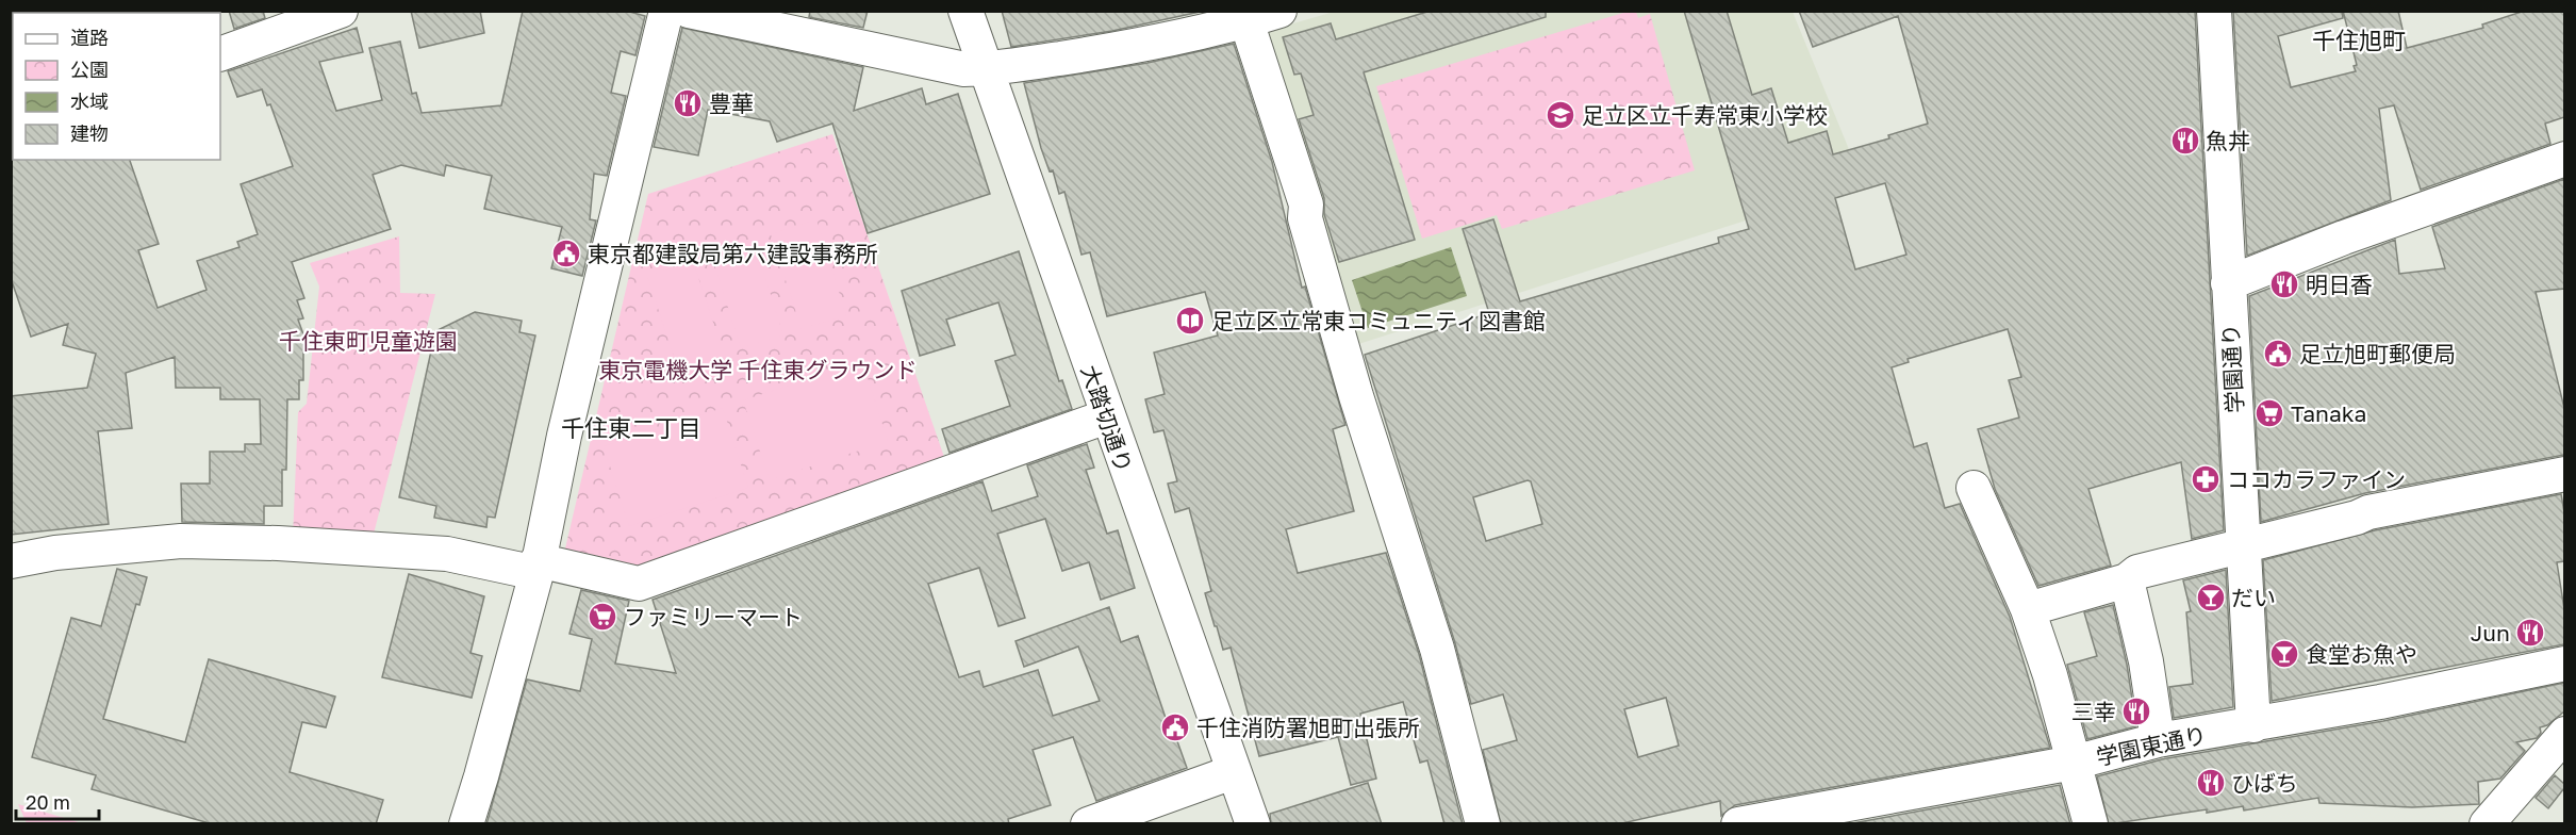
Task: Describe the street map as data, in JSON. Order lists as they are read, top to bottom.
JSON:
{
  "streets": {
    "street": ["学園通り", "大踏切通り", "学園東通り"]
  },
  "crossings": [
    ["学園通り", "学園東通り"]
  ],
  "districts": ["千住旭町", "千住東二丁目"],
  "parks": ["千住東町児童遊園", "東京電機大学 千住東グラウンド"],
  "places": {
    "restaurant": [
      "豊華",
      "魚丼",
      "明日香",
      "Jun",
      "三幸",
      "ひばち"
    ],
    "school or university": ["足立区立千寿常東小学校"],
    "public building": ["東京都建設局第六建設事務所", "足立旭町郵便局", "千住消防署旭町出張所"],
    "library": ["足立区立常東コミュニティ図書館"],
    "supermarket": ["Tanaka", "ファミリーマート"],
    "pharmacy": ["ココカラファイン"],
    "bar": ["だい", "食堂お魚や"]
  },
  "legend": [
    "道路",
    "公園",
    "水域",
    "建物"
  ],
  "scale_bar": "20 m"
}
